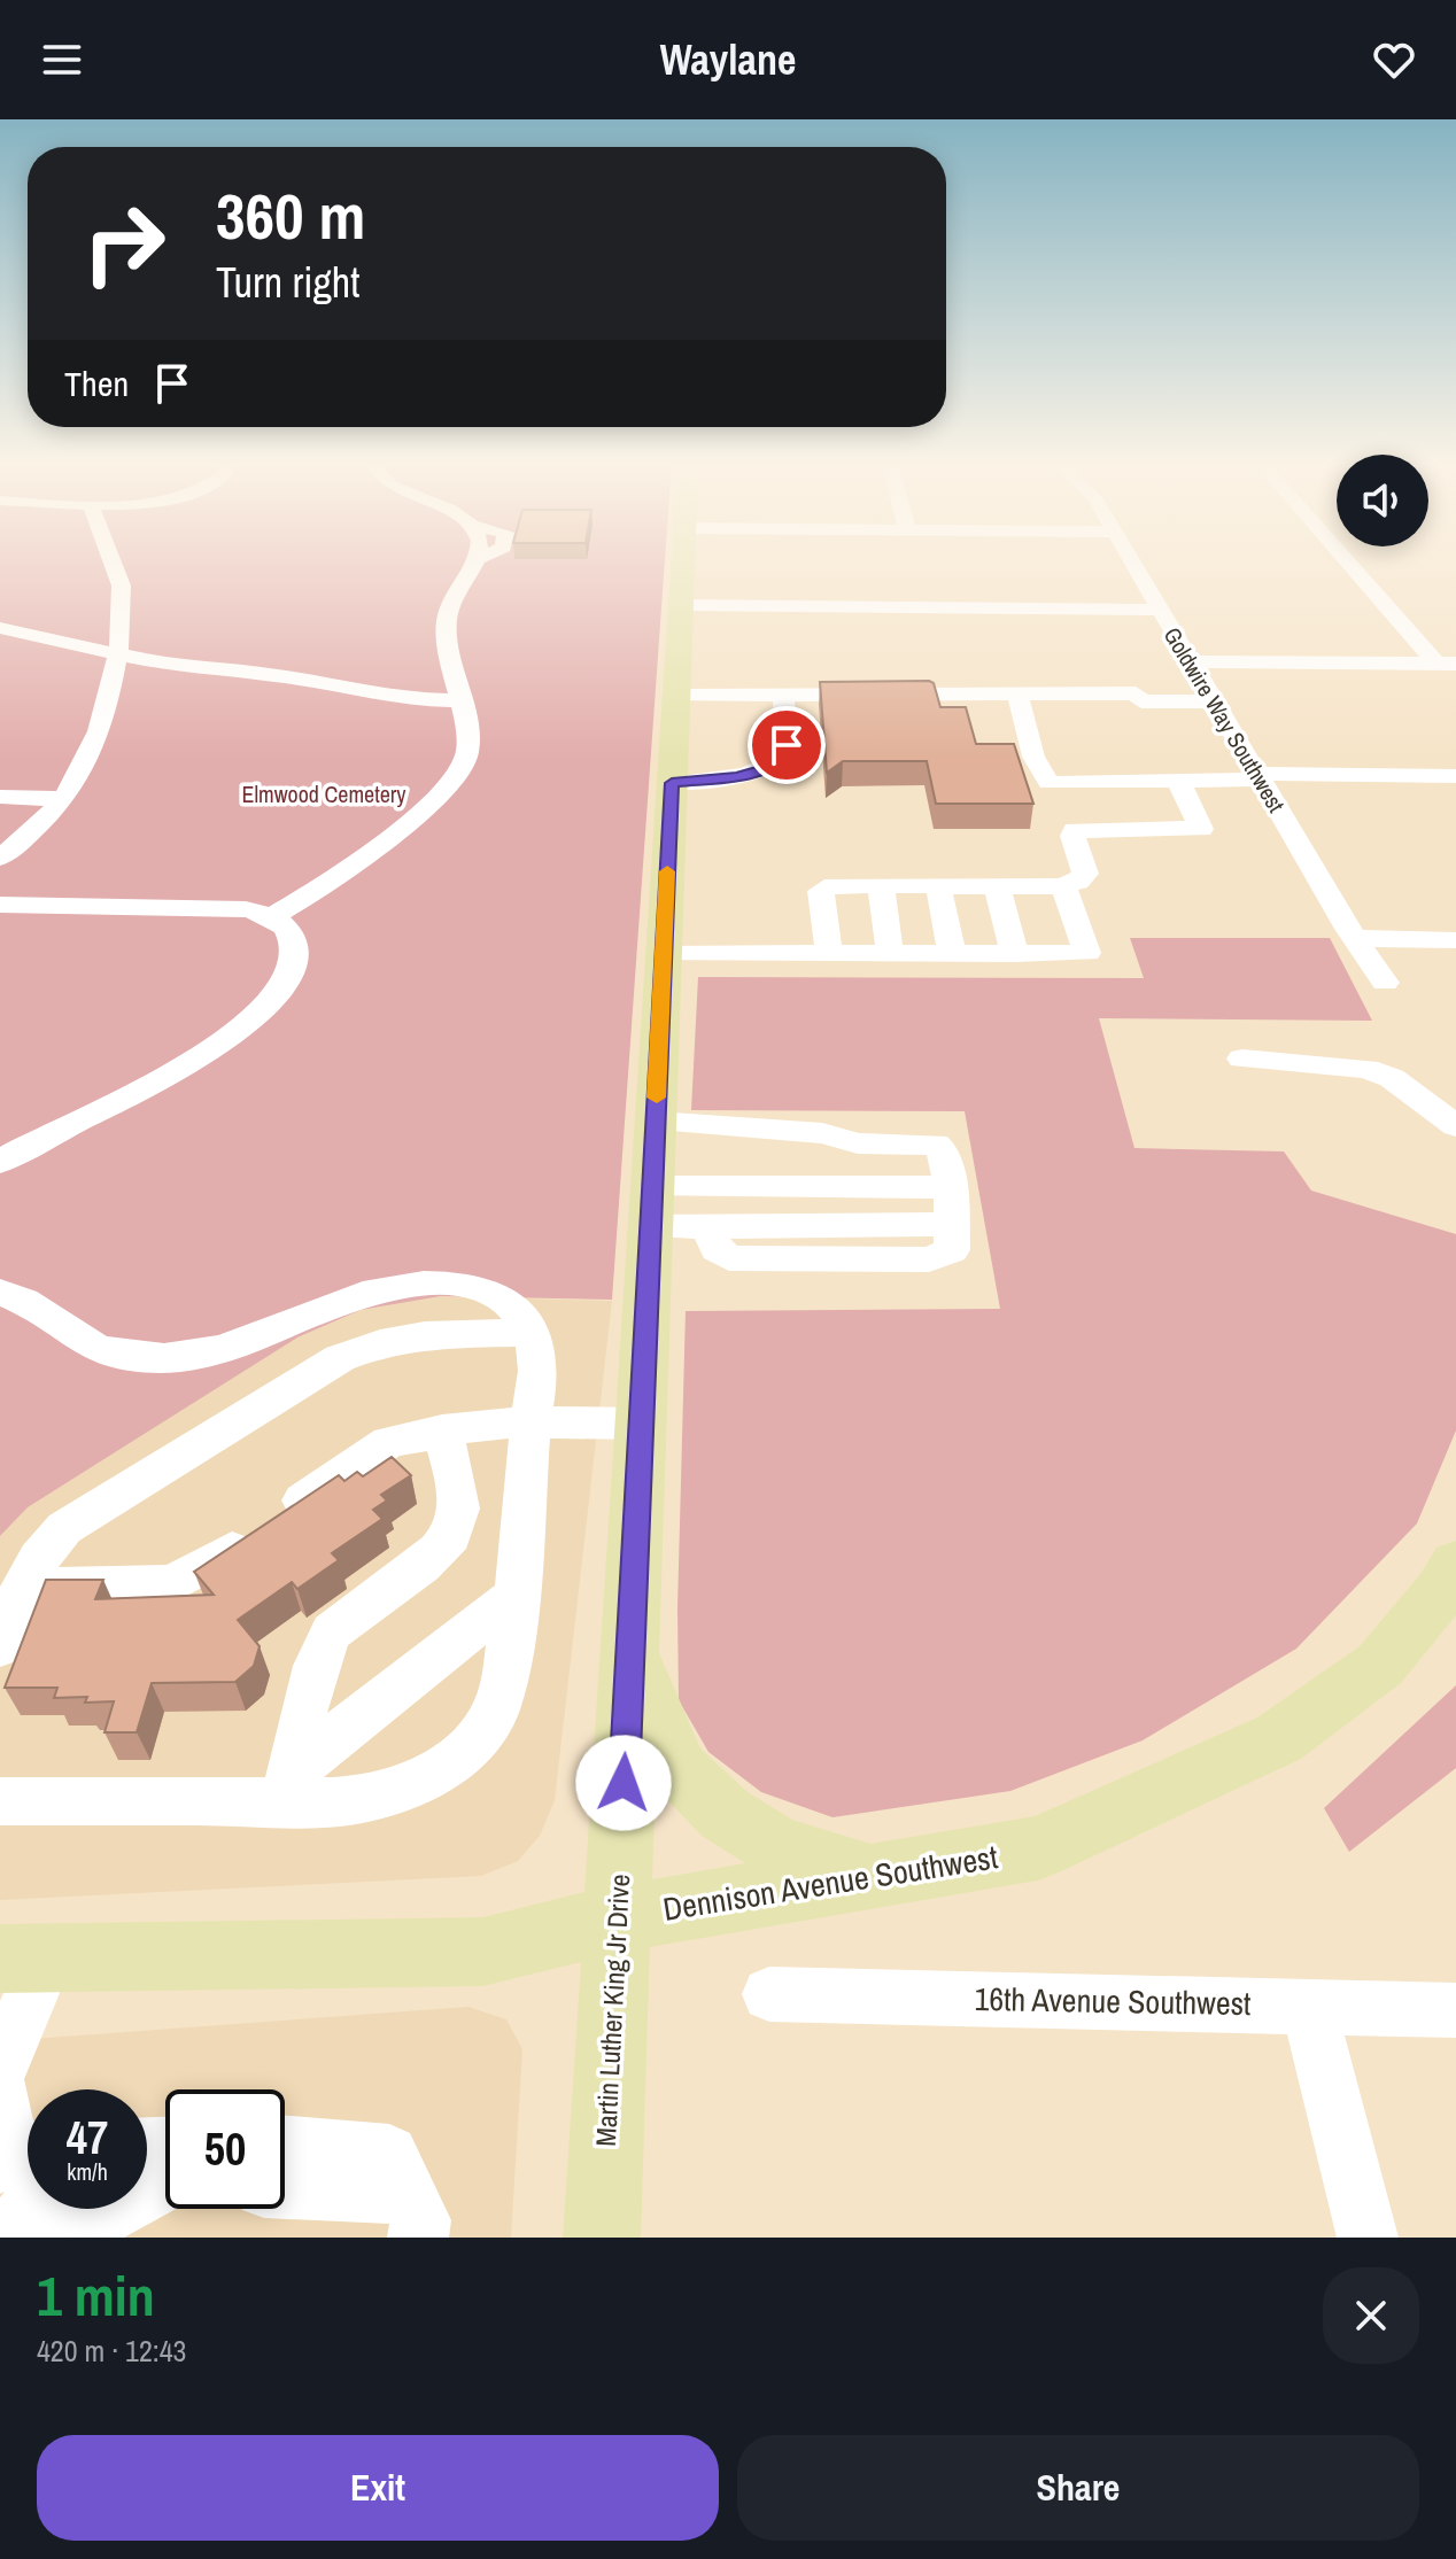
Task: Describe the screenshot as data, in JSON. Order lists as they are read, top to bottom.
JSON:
{
  "streets": {
    "main road": ["Dennison Avenue Southwest", "Martin Luther King Jr Drive"],
    "street": ["Goldwire Way Southwest", "16th Avenue Southwest"]
  },
  "crossings": [
    ["Dennison Avenue Southwest", "Martin Luther King Jr Drive"]
  ],
  "parks": ["Elmwood Cemetery"],
  "page": {
    "header": "Waylane",
    "turn": ["360 m", "Turn right"],
    "then": "Then",
    "speed": "47 km/h",
    "limit": "50",
    "heading": ["1 min", "420 m · 12:43"],
    "buttons": ["Exit", "Share"]
  }
}
